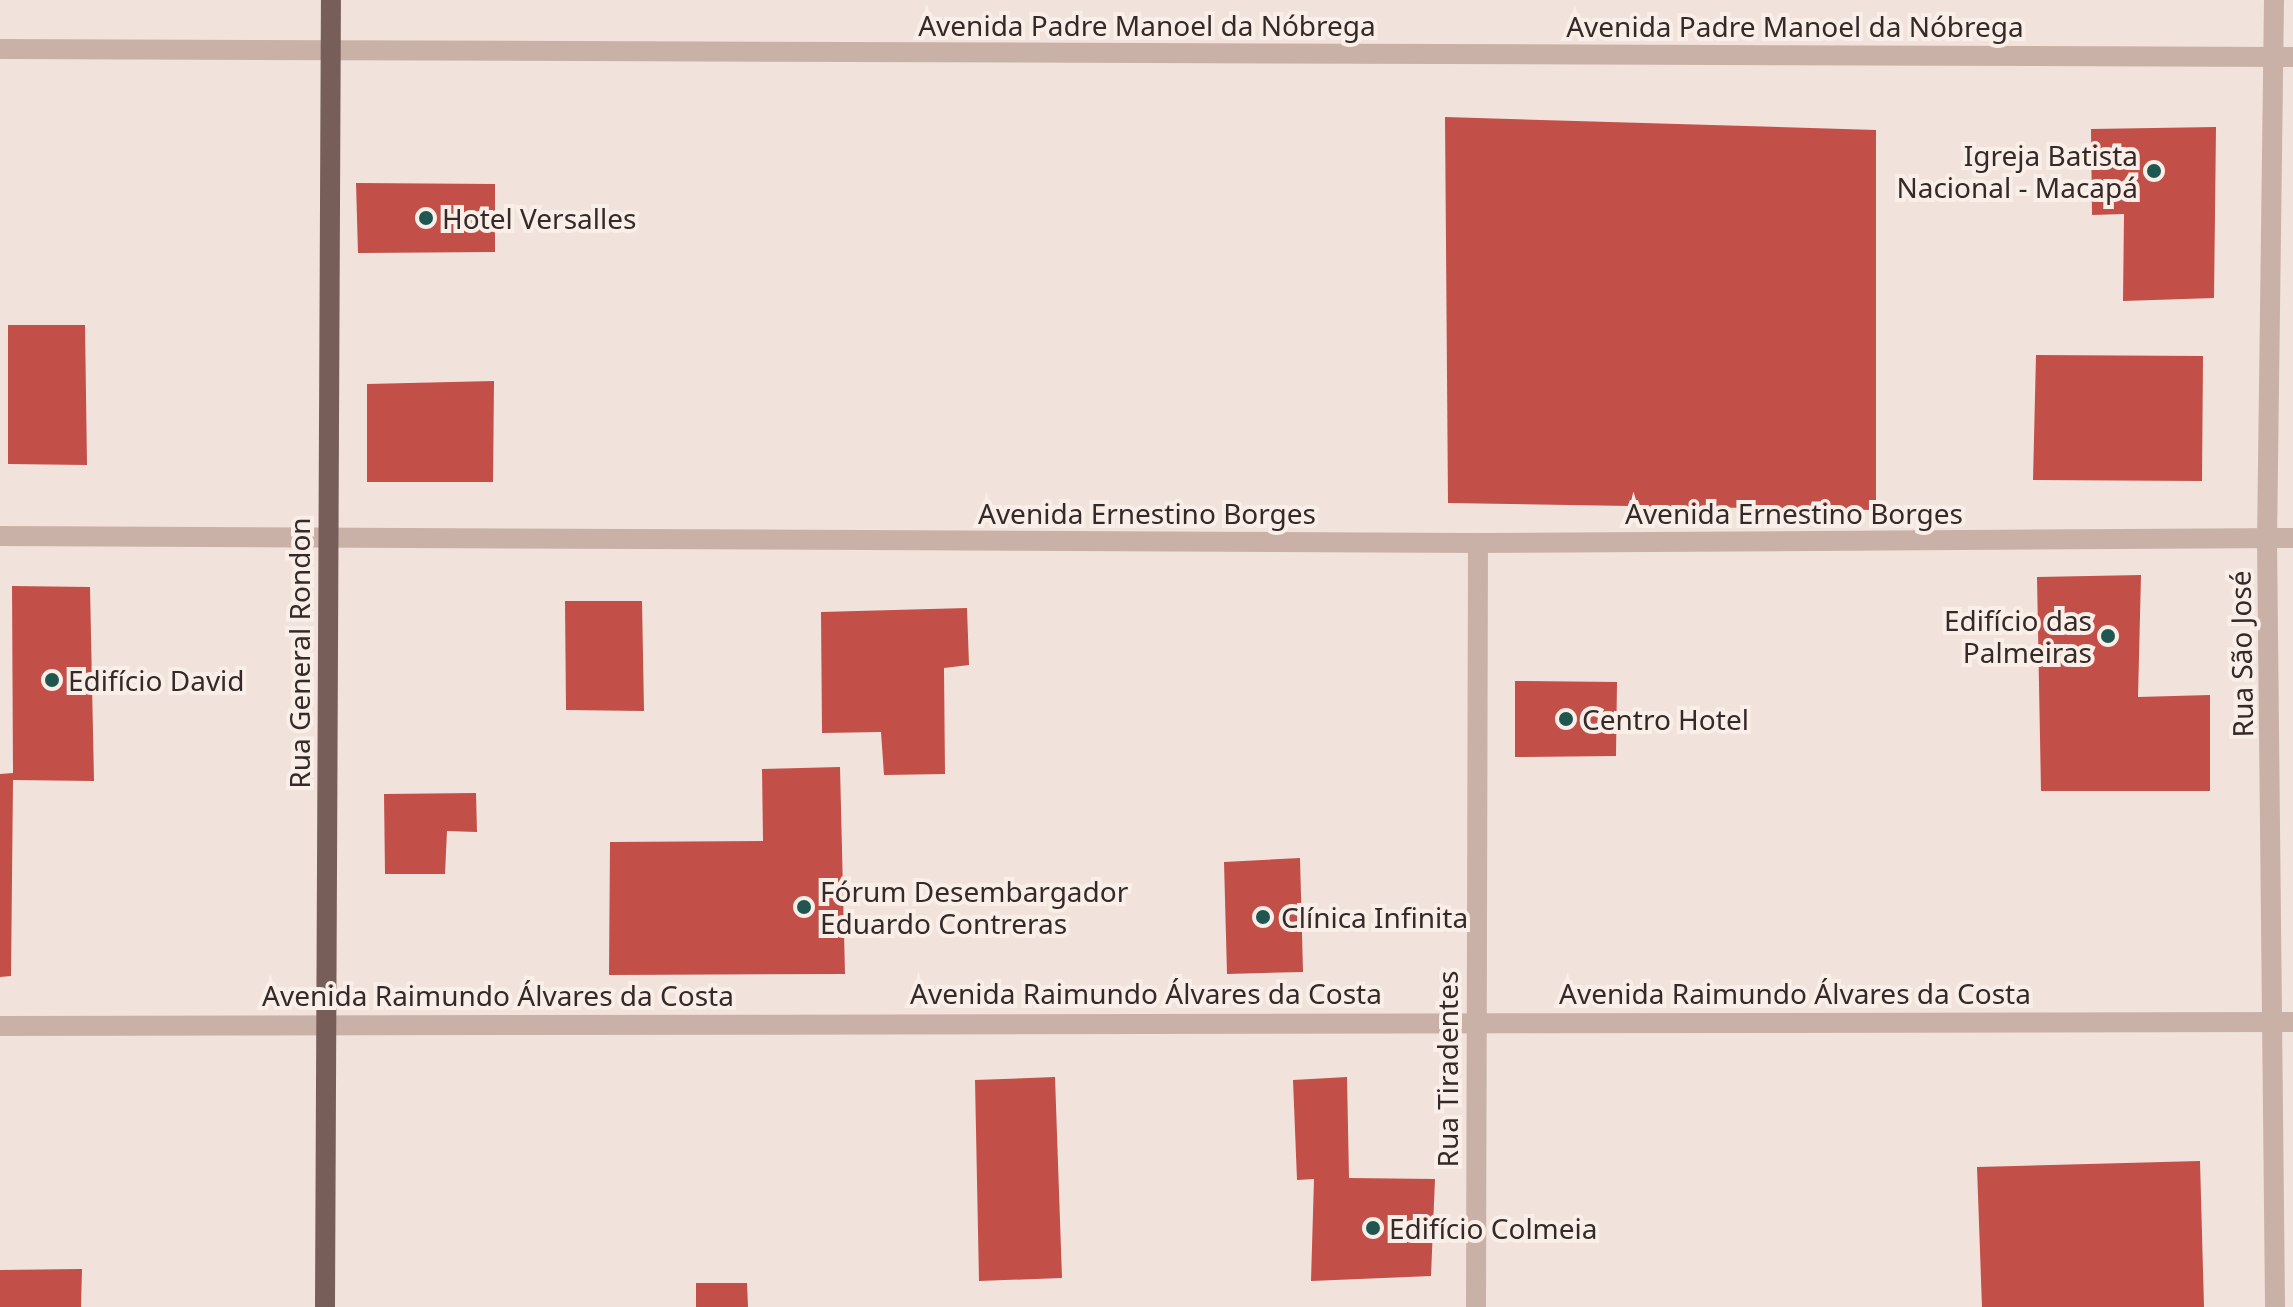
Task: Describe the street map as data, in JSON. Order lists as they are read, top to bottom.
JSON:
{
  "streets": {
    "main road": ["Rua General Rondon"],
    "street": [
      "Avenida Padre Manoel da Nóbrega",
      "Avenida Ernestino Borges",
      "Rua São José",
      "Avenida Raimundo Álvares da Costa",
      "Rua Tiradentes"
    ]
  },
  "crossings": [
    ["Avenida Padre Manoel da Nóbrega", "Rua General Rondon"],
    ["Avenida Padre Manoel da Nóbrega", "Rua São José"],
    ["Avenida Ernestino Borges", "Rua General Rondon"],
    ["Avenida Ernestino Borges", "Rua São José"],
    ["Avenida Ernestino Borges", "Rua Tiradentes"],
    ["Rua General Rondon", "Avenida Raimundo Álvares da Costa"],
    ["Rua São José", "Avenida Raimundo Álvares da Costa"],
    ["Avenida Raimundo Álvares da Costa", "Rua Tiradentes"]
  ],
  "places": [
    "Igreja Batista Nacional - Macapá",
    "Hotel Versalles",
    "Edifício das Palmeiras",
    "Edifício David",
    "Centro Hotel",
    "Fórum Desembargador Eduardo Contreras",
    "Clínica Infinita",
    "Edifício Colmeia"
  ]
}
